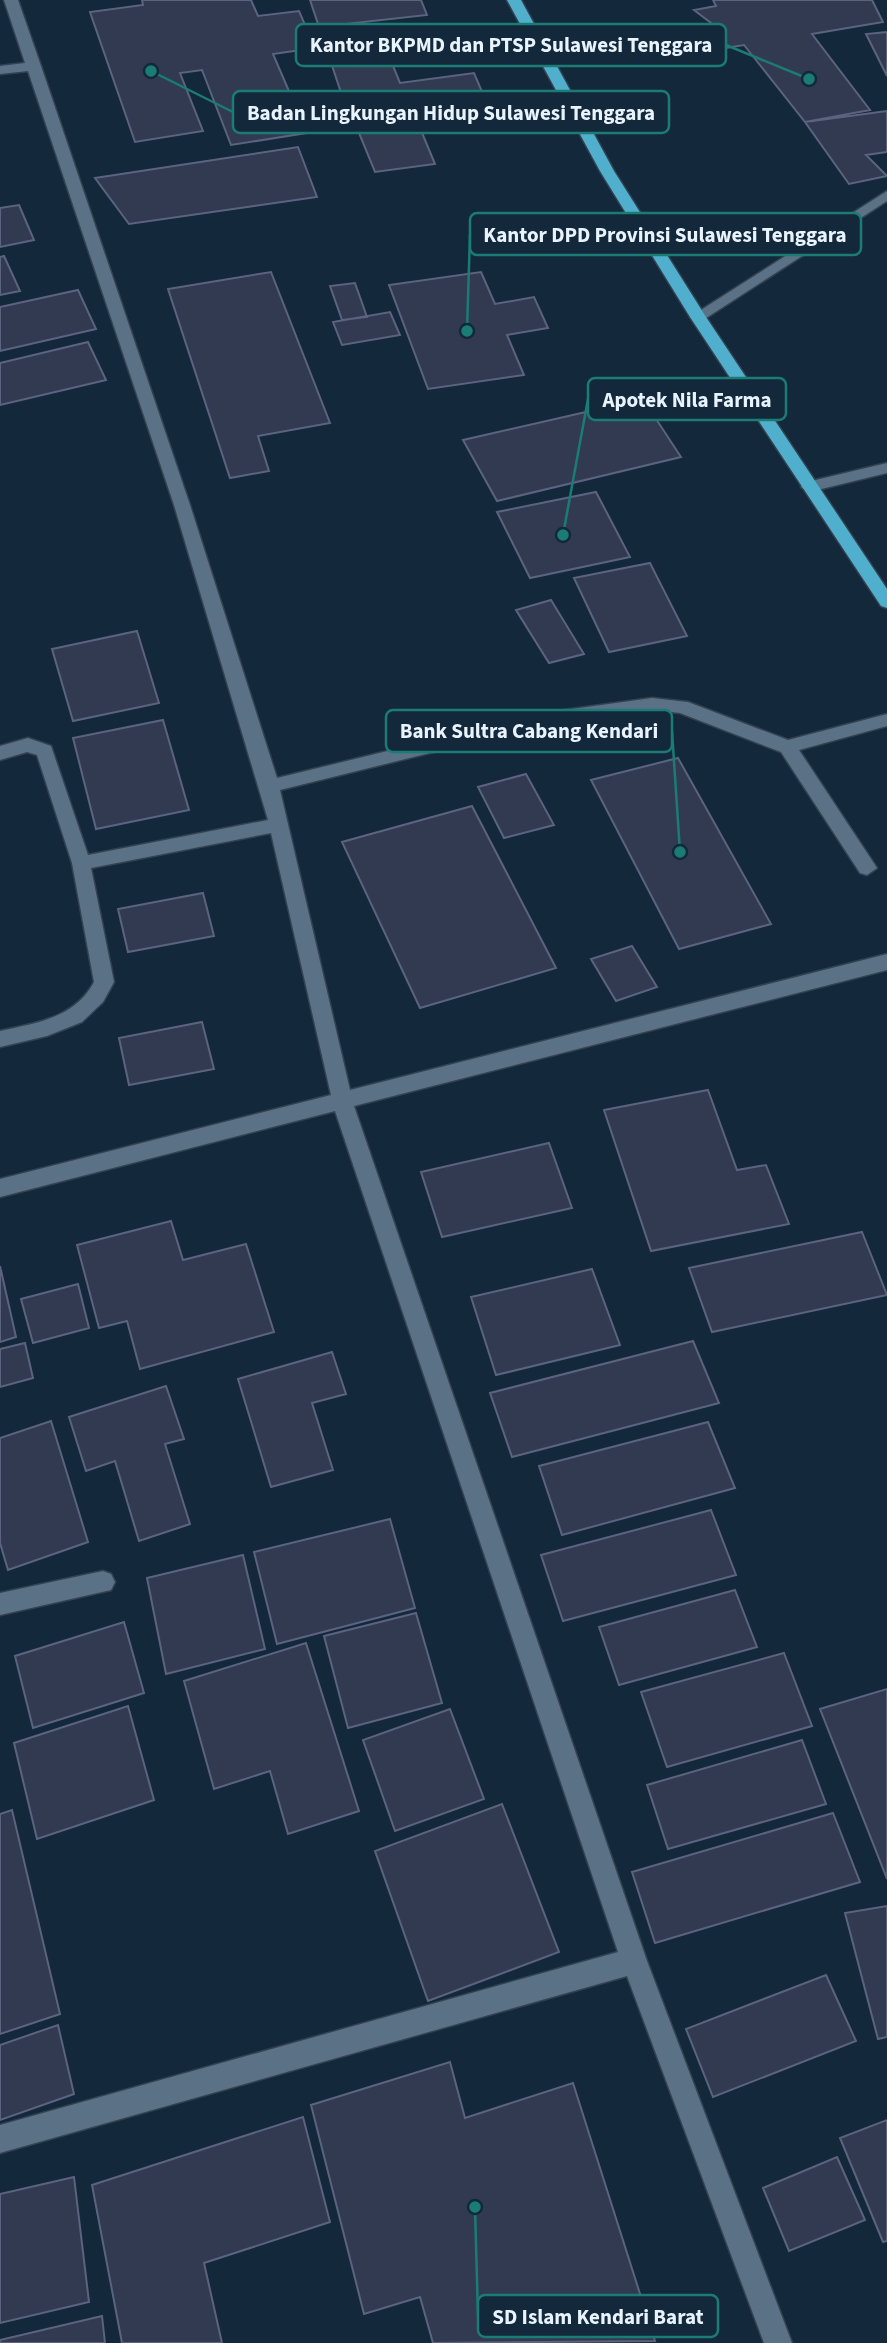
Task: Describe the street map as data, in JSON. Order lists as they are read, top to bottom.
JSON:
{
  "places": [
    "Badan Lingkungan Hidup Sulawesi Tenggara",
    "Kantor BKPMD dan PTSP Sulawesi Tenggara",
    "Kantor DPD Provinsi Sulawesi Tenggara",
    "Apotek Nila Farma",
    "Bank Sultra Cabang Kendari",
    "SD Islam Kendari Barat"
  ]
}
